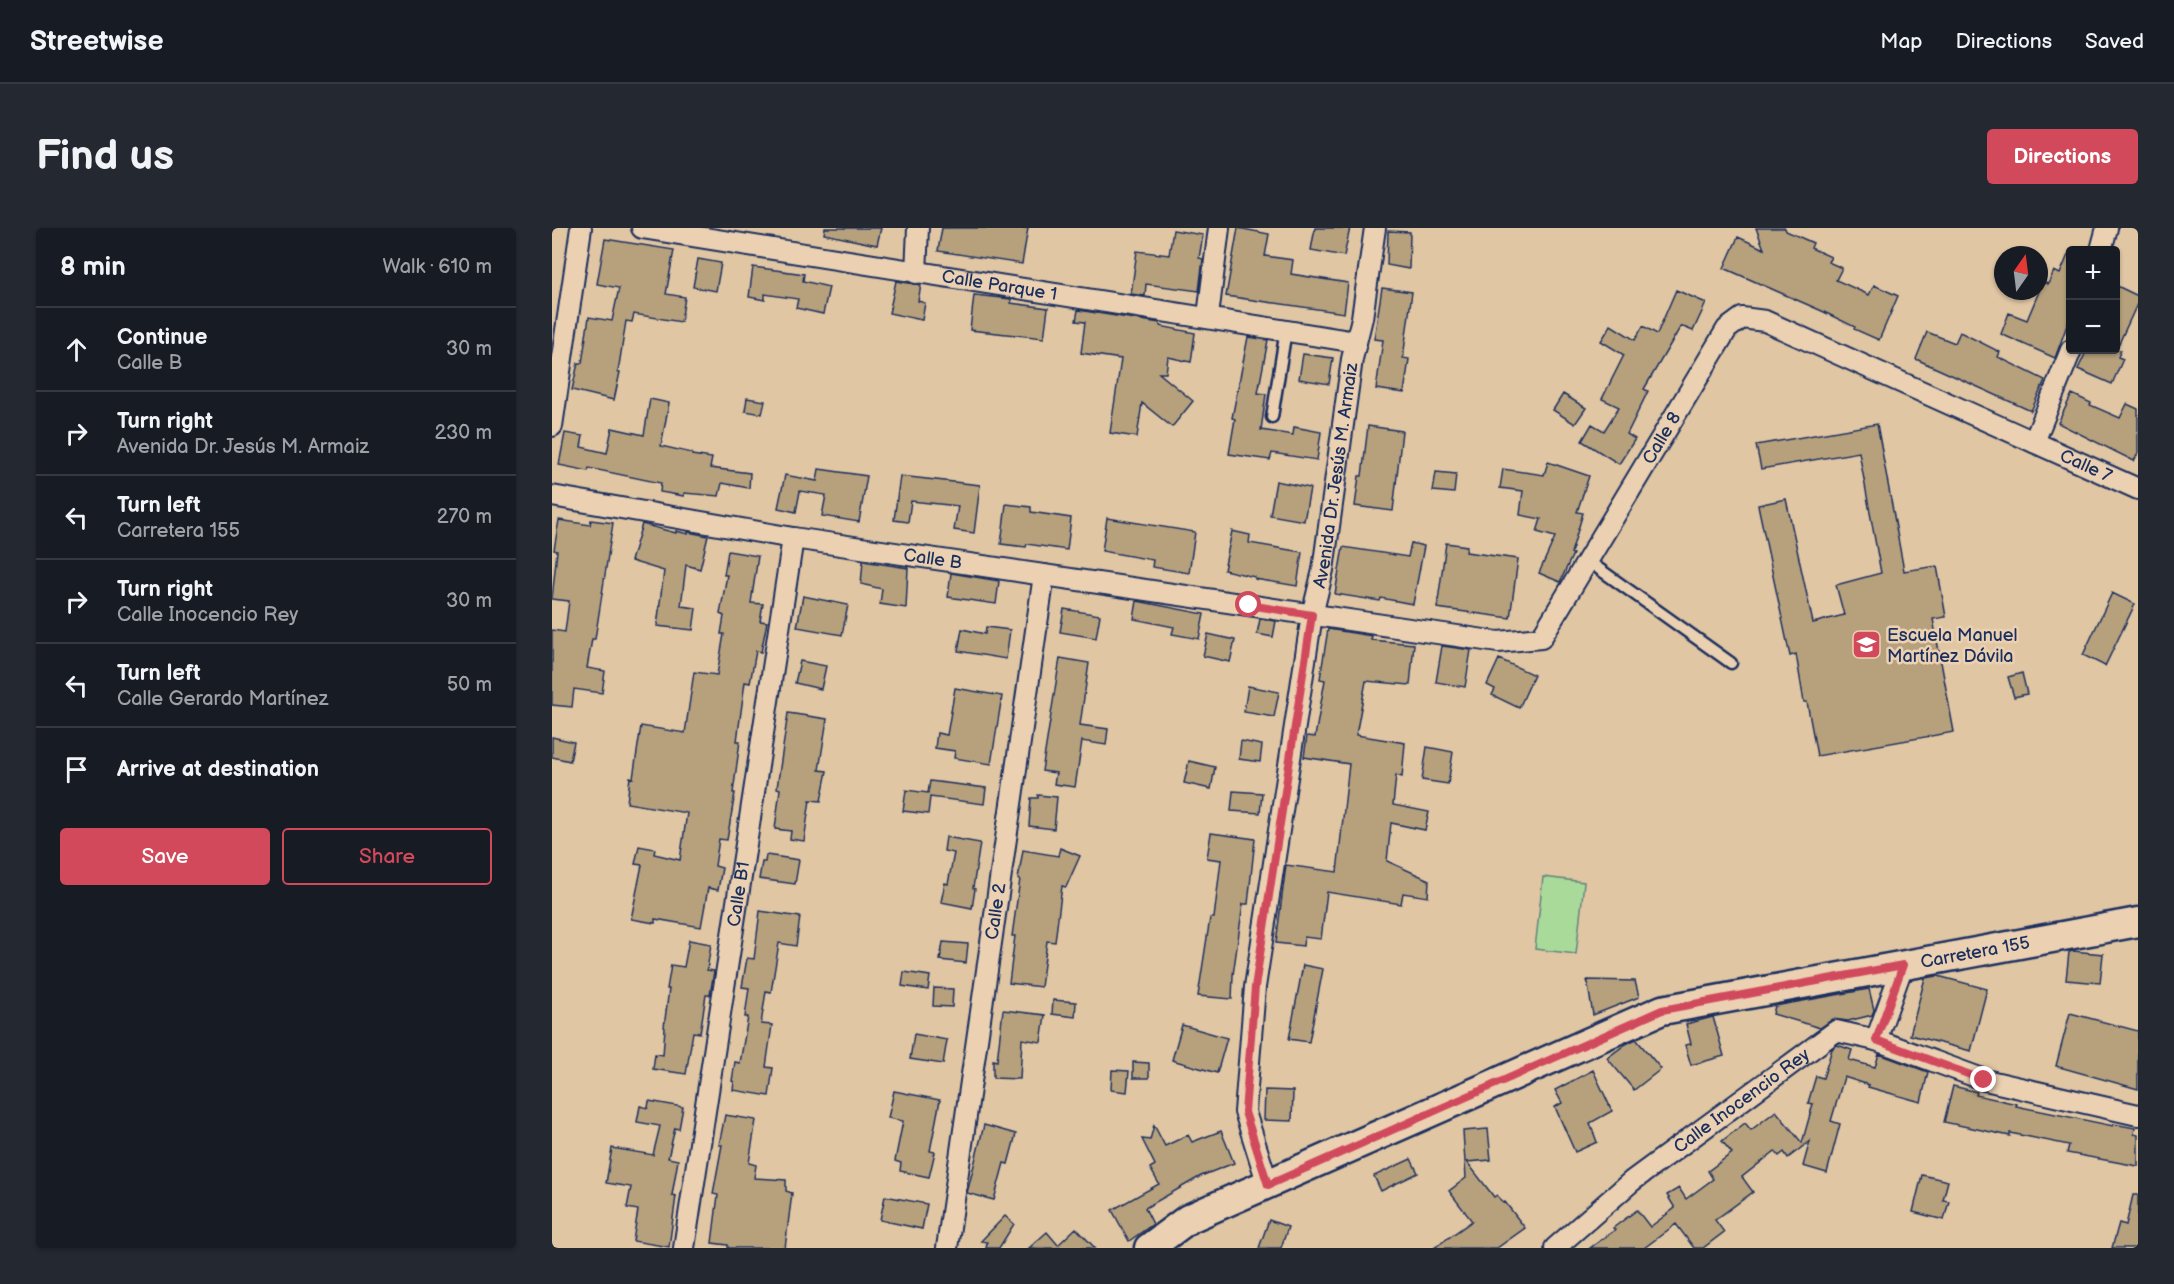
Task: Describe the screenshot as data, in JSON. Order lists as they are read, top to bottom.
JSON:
{
  "streets": {
    "street": [
      "Calle Parque 1",
      "Calle 8",
      "Calle 7",
      "Avenida Dr. Jesús M. Armaiz",
      "Calle B",
      "Calle B1",
      "Calle 2",
      "Carretera 155",
      "Calle Inocencio Rey"
    ]
  },
  "crossings": [
    ["Calle Parque 1", "Avenida Dr. Jesús M. Armaiz"],
    ["Calle 8", "Calle 7"],
    ["Calle 8", "Avenida Dr. Jesús M. Armaiz"],
    ["Calle 8", "Calle B"],
    ["Avenida Dr. Jesús M. Armaiz", "Calle B"],
    ["Avenida Dr. Jesús M. Armaiz", "Carretera 155"],
    ["Calle B", "Calle B1"],
    ["Calle B", "Calle 2"]
  ],
  "places": {
    "school or university": ["Escuela Manuel Martínez Dávila"]
  },
  "north": "top",
  "page": {
    "header": "Streetwise",
    "nav": ["Map", "Directions", "Saved"],
    "buttons": [
      "Directions",
      ["Save", "Share"]
    ],
    "title": "Find us",
    "heading": ["8 min", "Walk · 610 m"],
    "map_buttons": ["+", "−"],
    "list": [
      ["Continue", "Calle B", "30 m"],
      ["Turn right", "Avenida Dr. Jesús M. Armaiz", "230 m"],
      ["Turn left", "Carretera 155", "270 m"],
      ["Turn right", "Calle Inocencio Rey", "30 m"],
      ["Turn left", "Calle Gerardo Martínez", "50 m"],
      "Arrive at destination"
    ]
  }
}
